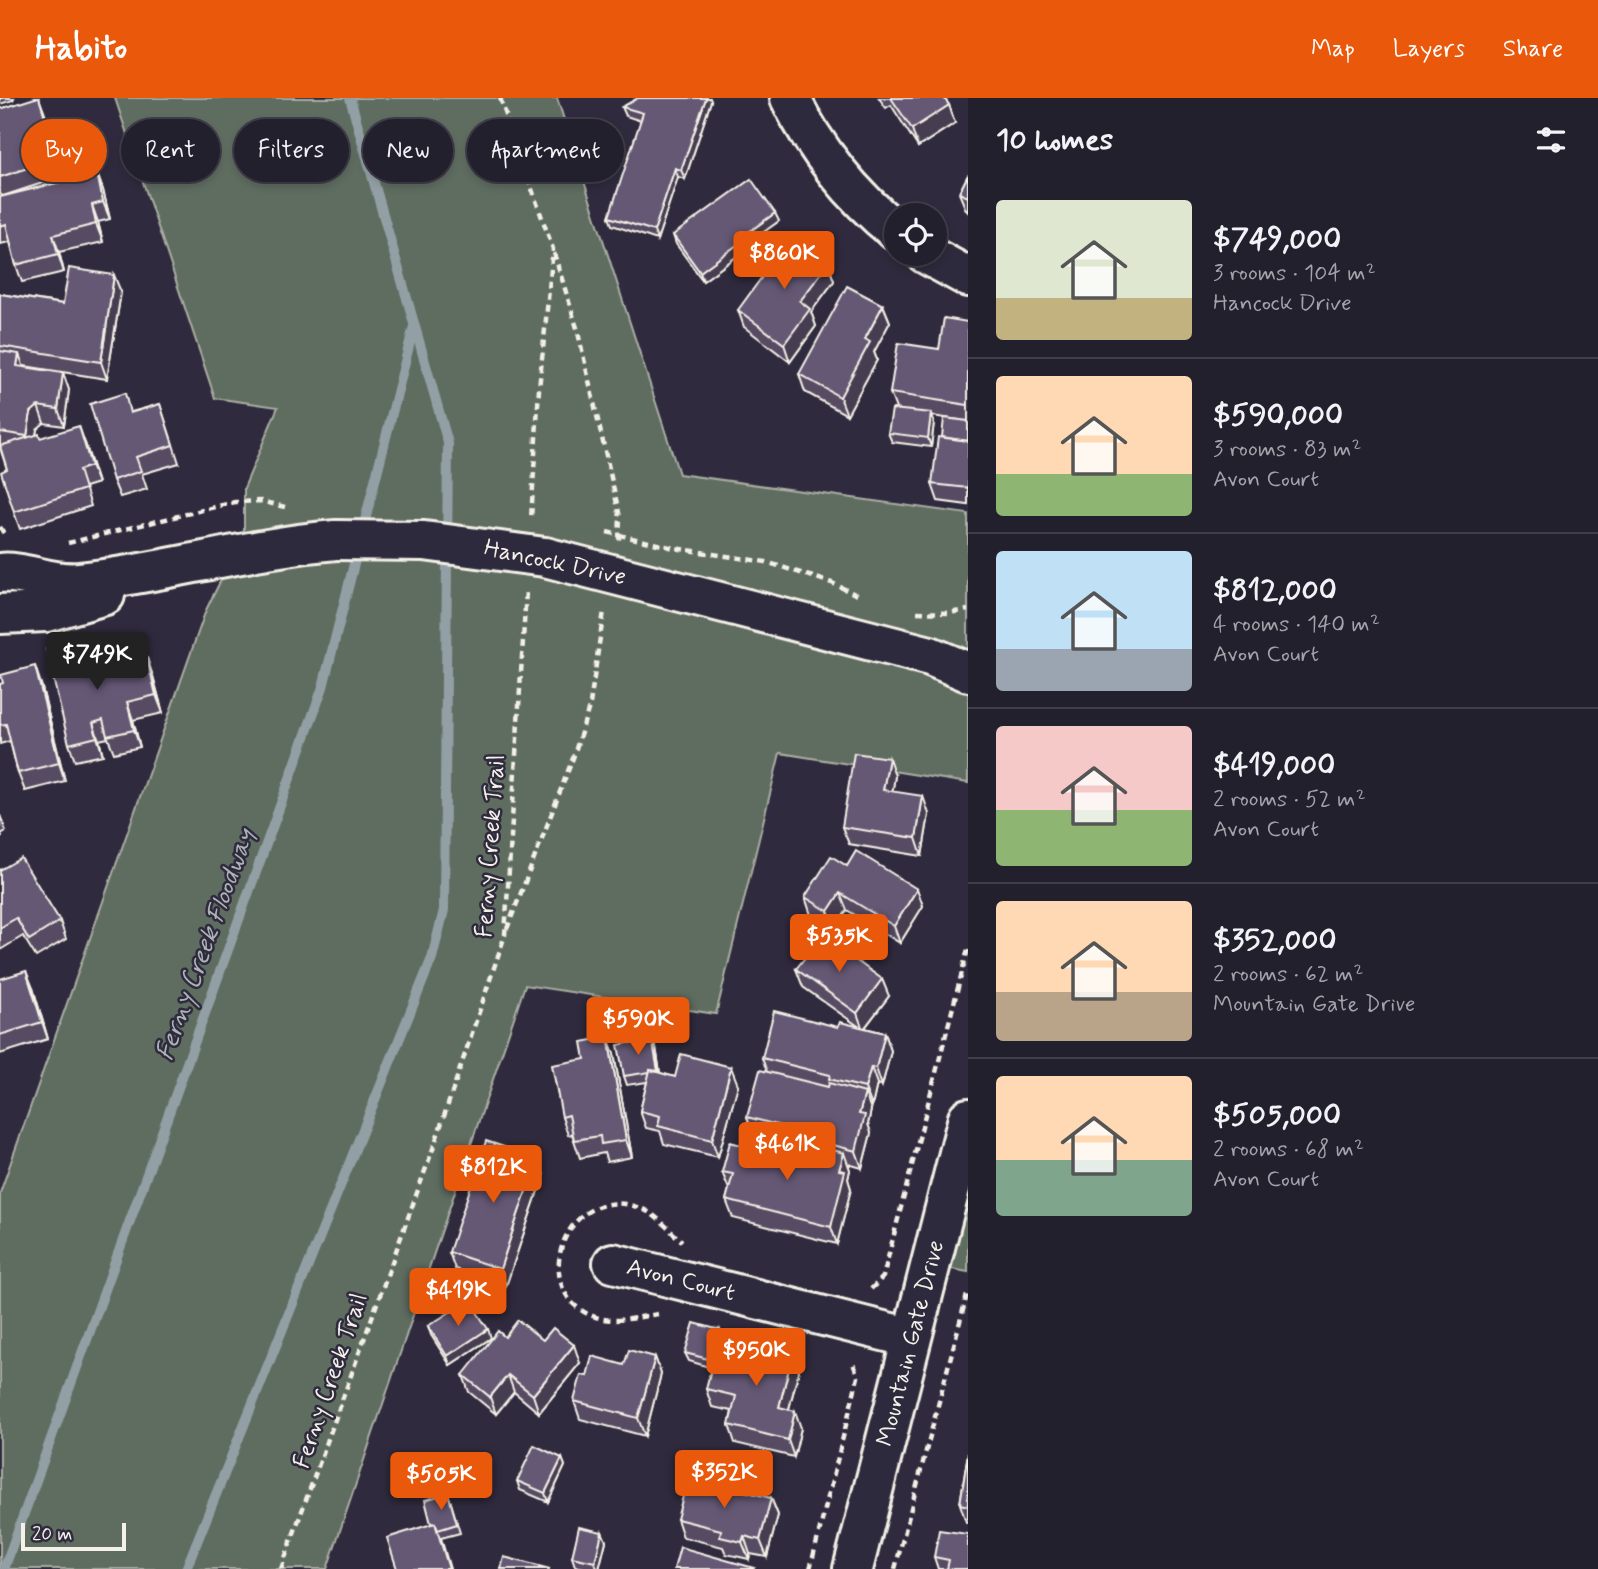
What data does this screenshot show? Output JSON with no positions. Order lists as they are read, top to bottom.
{
  "streets": {
    "street": ["Hancock Drive", "Avon Court", "Mountain Gate Drive"],
    "path": ["Ferny Creek Trail"]
  },
  "crossings": [
    ["Hancock Drive", "Ferny Creek Trail"],
    ["Avon Court", "Mountain Gate Drive"]
  ],
  "water": ["Ferny Creek Floodway"],
  "scale_bar": "20 m",
  "page": {
    "header": "Habito",
    "nav": ["Map", "Layers", "Share"],
    "heading": "10 homes",
    "chip": [
      "Buy",
      "Rent",
      "Filters",
      "New",
      "Apartment"
    ],
    "list": [
      {
        "name": "$749,000",
        "note": "3 rooms · 104 m² · Hancock Drive"
      },
      {
        "name": "$590,000",
        "note": "3 rooms · 83 m² · Avon Court"
      },
      {
        "name": "$812,000",
        "note": "4 rooms · 140 m² · Avon Court"
      },
      {
        "name": "$419,000",
        "note": "2 rooms · 52 m² · Avon Court"
      },
      {
        "name": "$352,000",
        "note": "2 rooms · 62 m² · Mountain Gate Drive"
      },
      {
        "name": "$505,000",
        "note": "2 rooms · 68 m² · Avon Court"
      }
    ],
    "price": [
      "$860K",
      "$749K",
      "$535K",
      "$590K",
      "$461K",
      "$812K",
      "$419K",
      "$950K",
      "$352K",
      "$505K"
    ],
    "scale": "20 m"
  }
}
